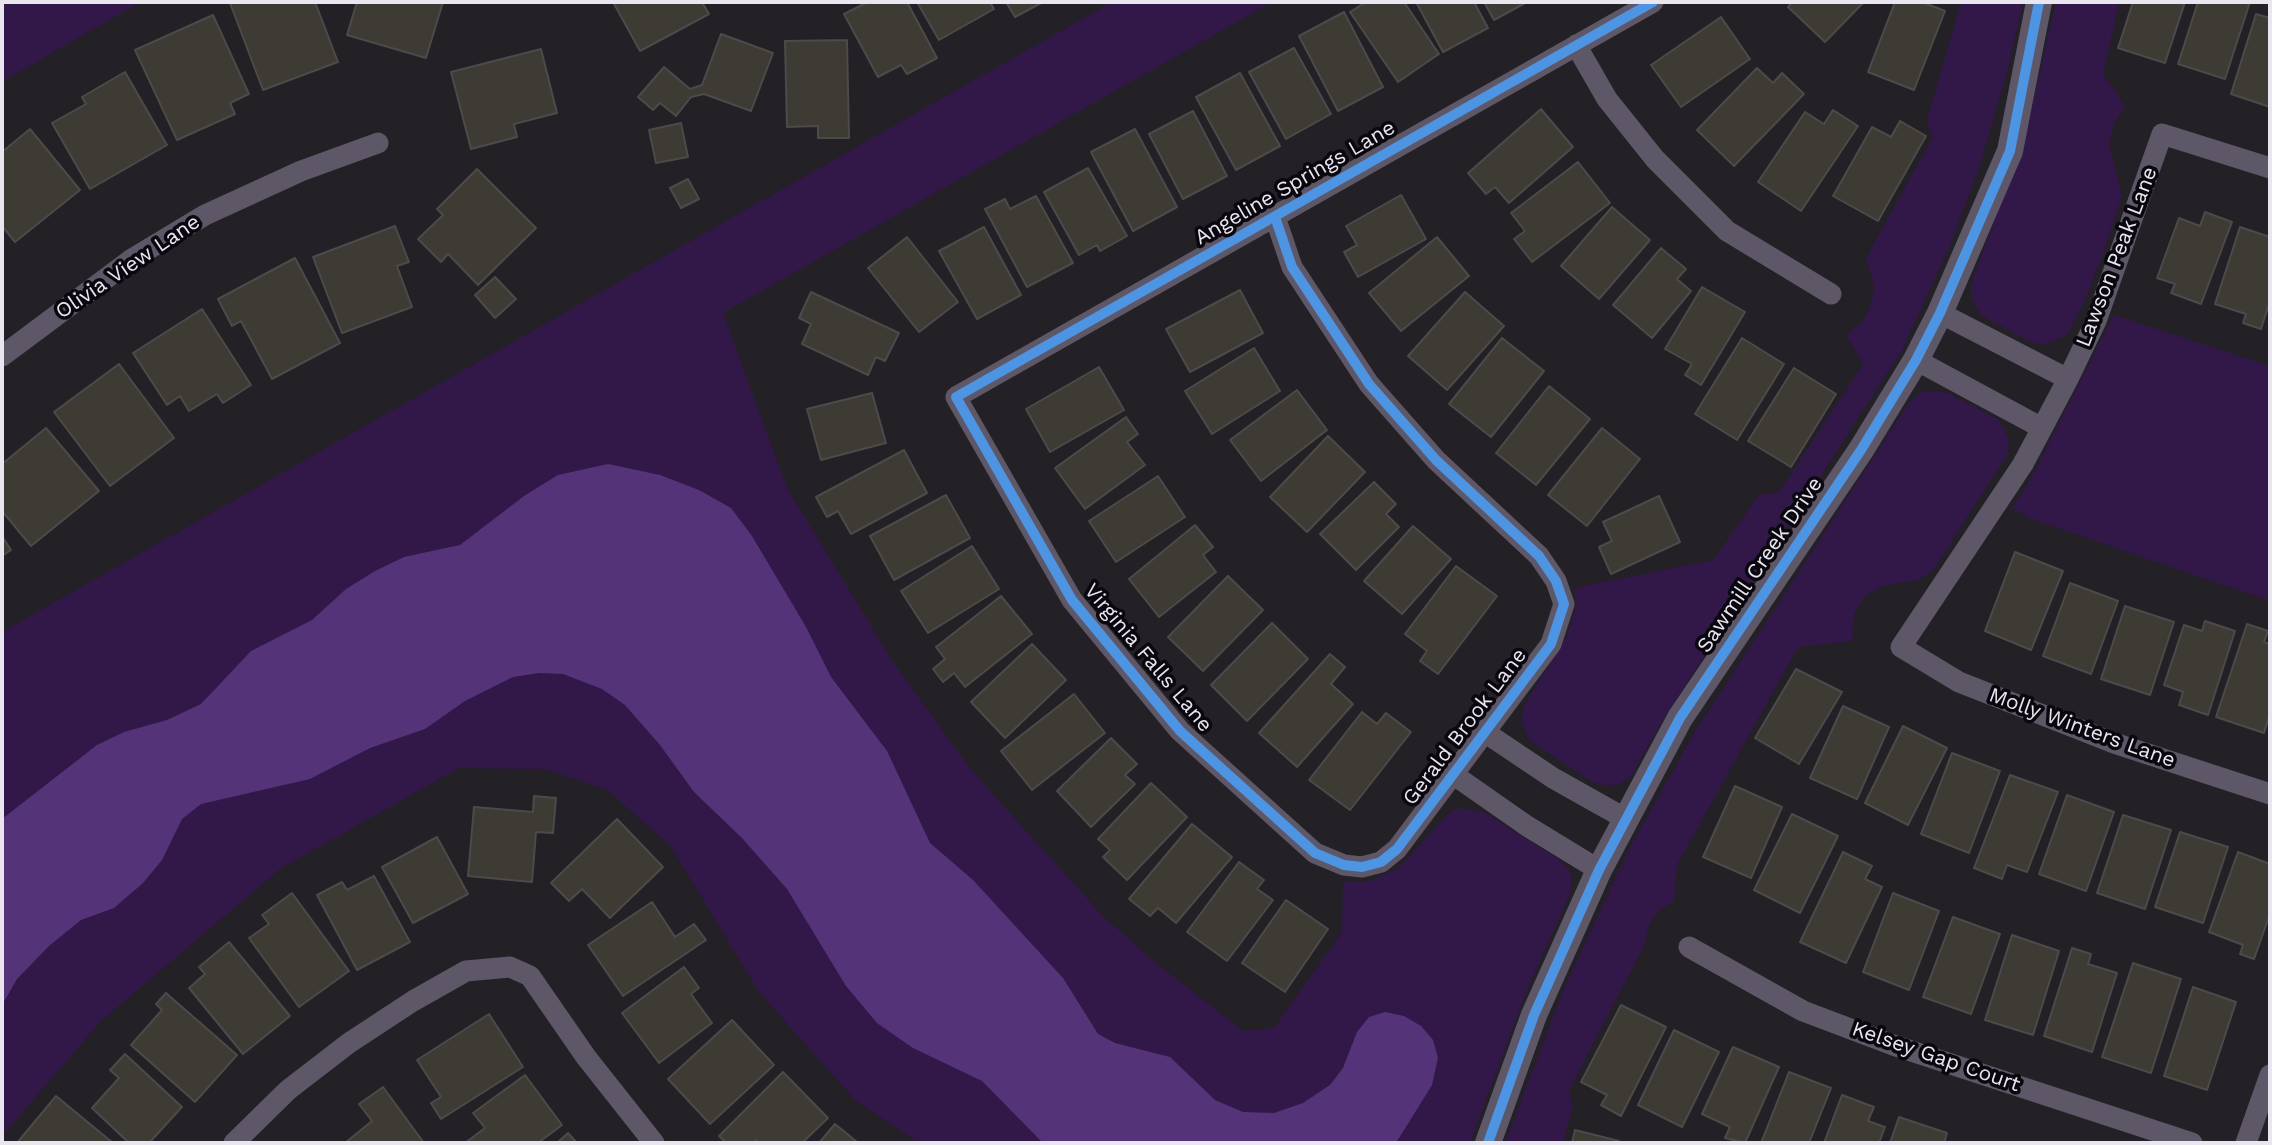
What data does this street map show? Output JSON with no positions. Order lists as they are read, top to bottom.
{
  "streets": {
    "street": [
      "Angeline Springs Lane",
      "Lawson Peak Lane",
      "Olivia View Lane",
      "Sawmill Creek Drive",
      "Virginia Falls Lane",
      "Gerald Brook Lane",
      "Molly Winters Lane",
      "Kelsey Gap Court"
    ]
  },
  "crossings": [
    ["Angeline Springs Lane", "Virginia Falls Lane"],
    ["Angeline Springs Lane", "Gerald Brook Lane"],
    ["Lawson Peak Lane", "Molly Winters Lane"],
    ["Virginia Falls Lane", "Gerald Brook Lane"]
  ]
}
